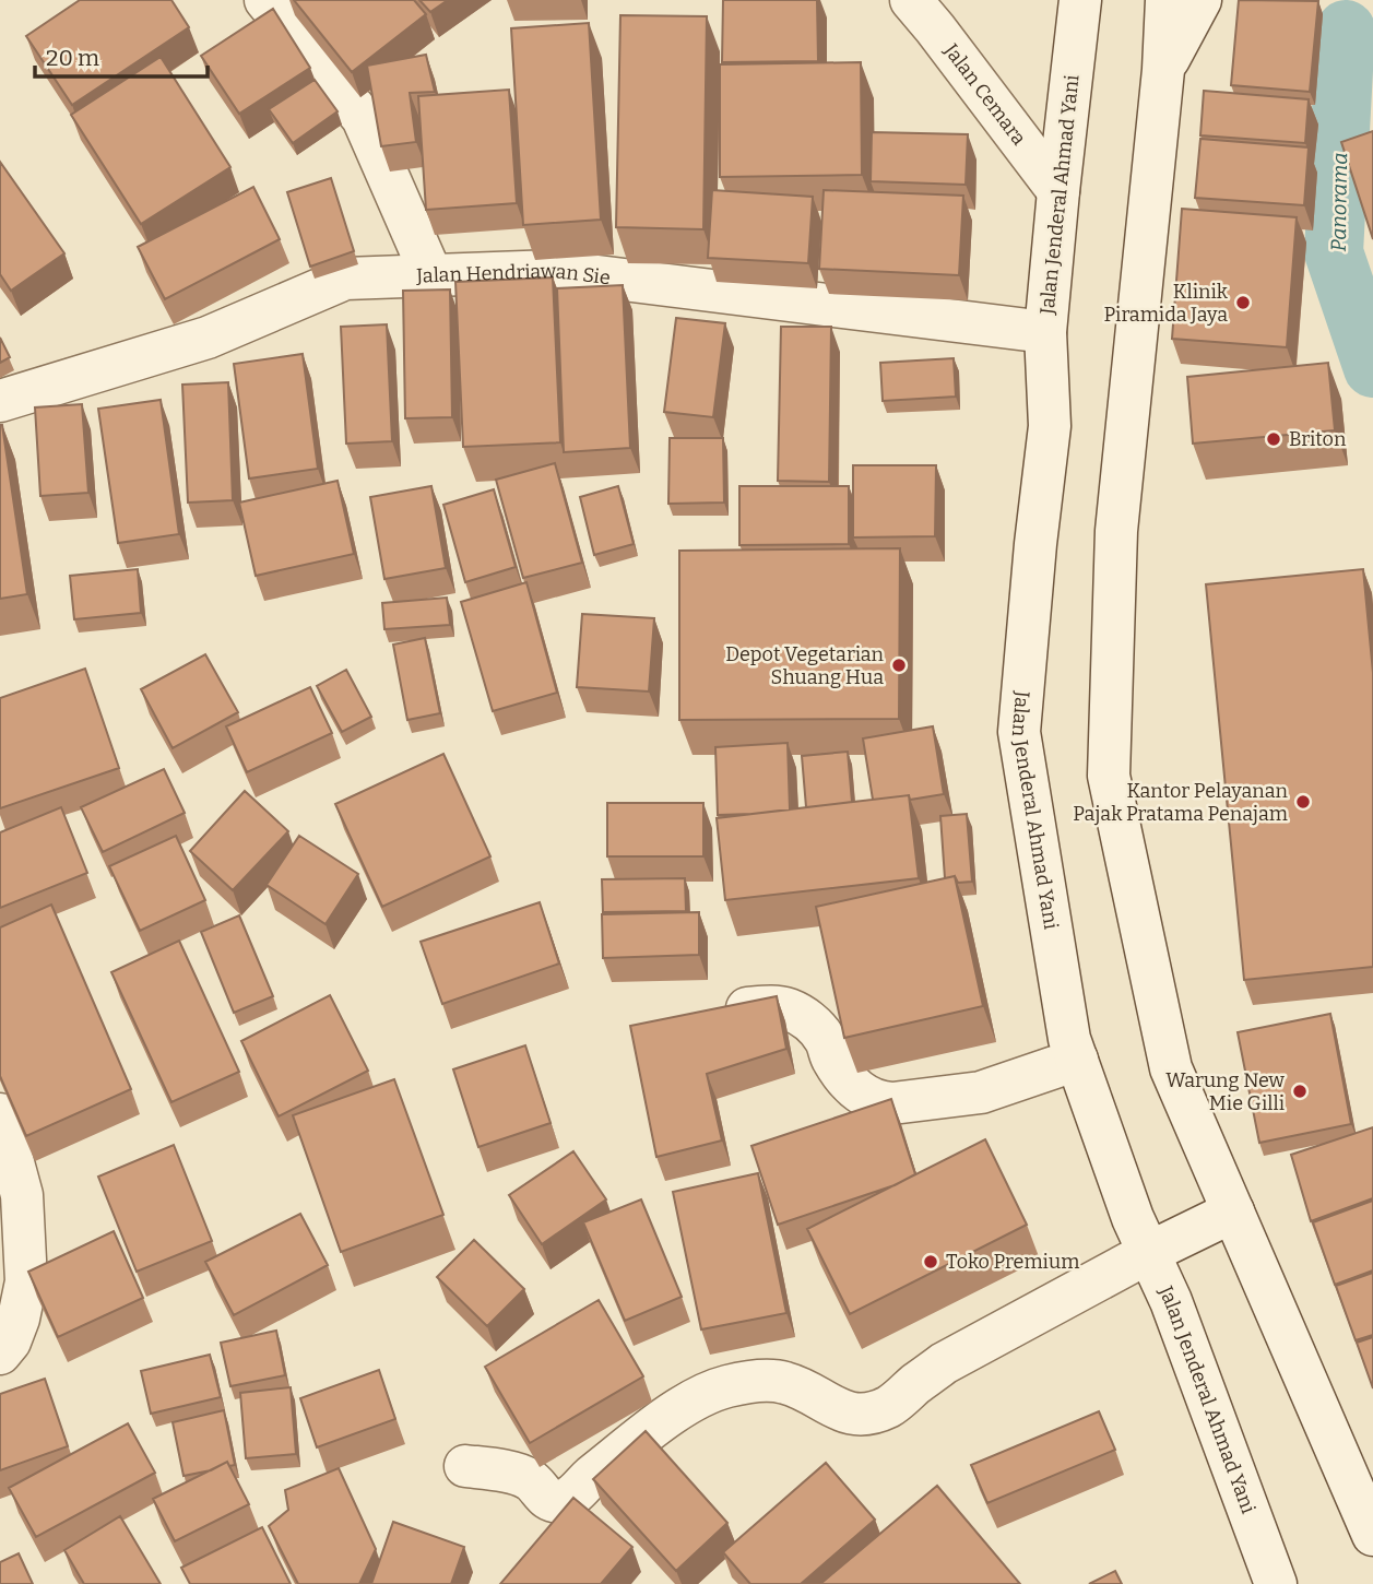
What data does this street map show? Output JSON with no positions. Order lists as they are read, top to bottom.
{
  "streets": {
    "main road": ["Jalan Cemara", "Jalan Jenderal Ahmad Yani", "Jalan Hendriawan Sie"]
  },
  "crossings": [
    ["Jalan Cemara", "Jalan Jenderal Ahmad Yani"],
    ["Jalan Jenderal Ahmad Yani", "Jalan Hendriawan Sie"]
  ],
  "water": ["Panorama"],
  "places": [
    "Klinik Piramida Jaya",
    "Briton",
    "Depot Vegetarian Shuang Hua",
    "Kantor Pelayanan Pajak Pratama Penajam",
    "Warung New Mie Gilli",
    "Toko Premium"
  ],
  "scale_bar": "20 m"
}
